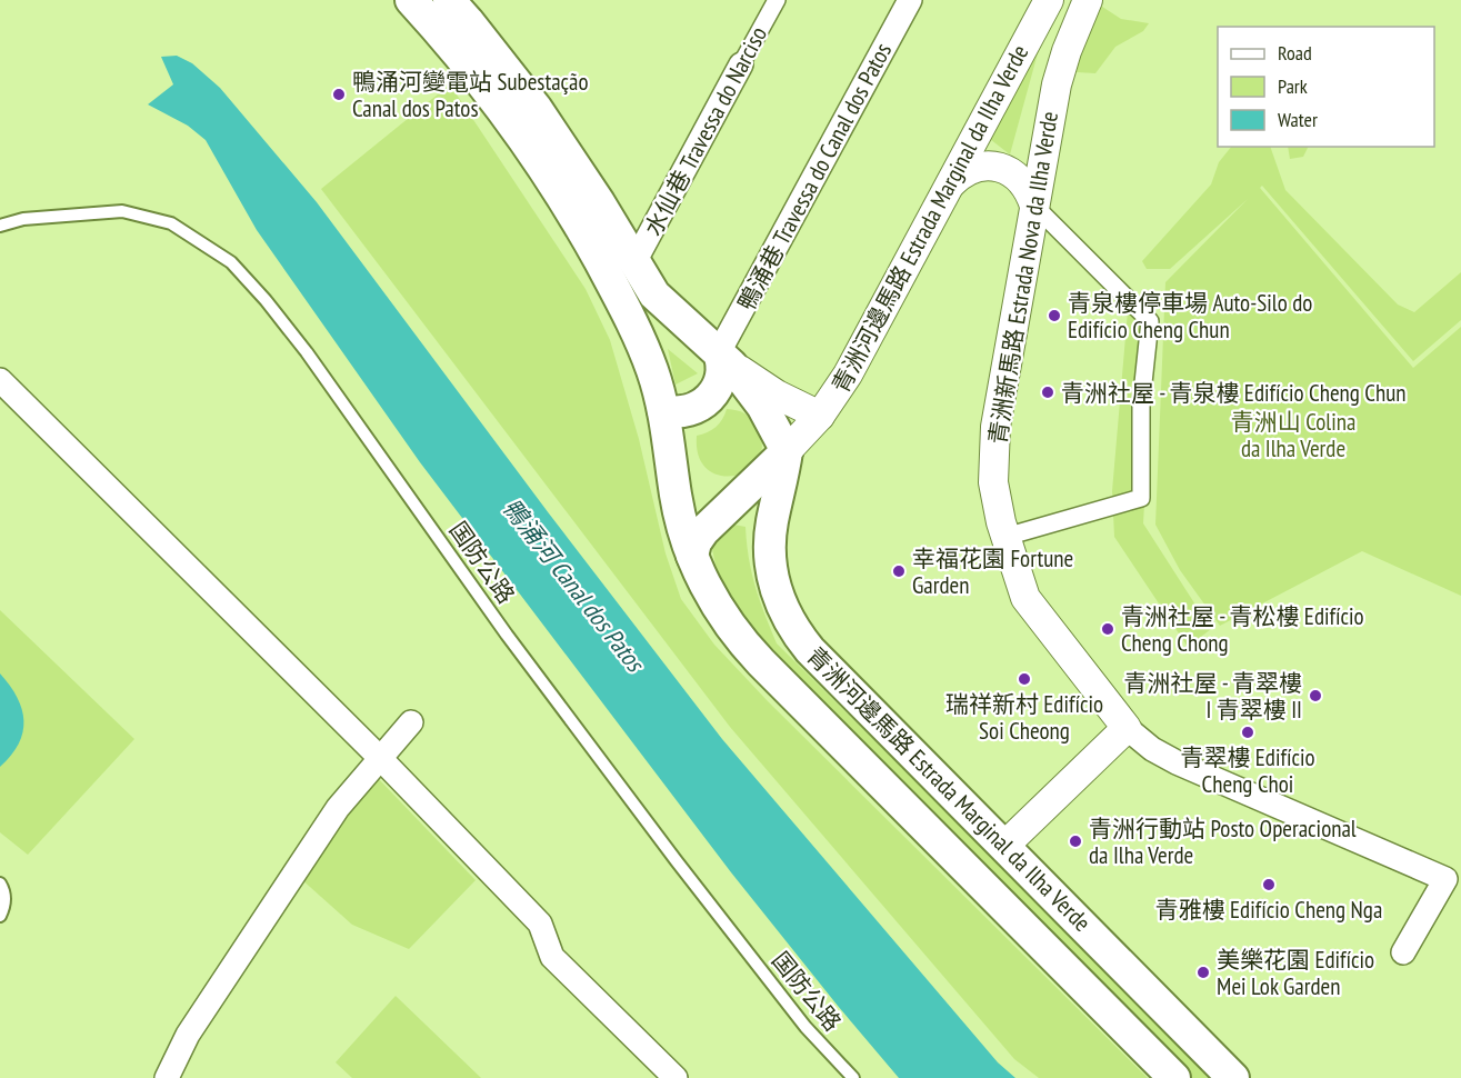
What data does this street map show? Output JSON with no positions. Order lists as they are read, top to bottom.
{
  "streets": {
    "main road": ["青洲河邊馬路 Estrada Marginal da Ilha Verde"],
    "street": ["水仙巷 Travessa do Narciso", "鴨涌巷 Travessa do Canal dos Patos", "青洲新馬路 Estrada Nova da Ilha Verde"],
    "lane": ["国防公路"]
  },
  "crossings": [
    ["鴨涌巷 Travessa do Canal dos Patos", "青洲河邊馬路 Estrada Marginal da Ilha Verde"]
  ],
  "water": ["鴨涌河 Canal dos Patos"],
  "parks": ["青洲山 Colina da Ilha Verde"],
  "places": [
    "鴨涌河變電站 Subestação Canal dos Patos",
    "青泉樓停車場 Auto-Silo do Edifício Cheng Chun",
    "青洲社屋 - 青泉樓 Edifício Cheng Chun",
    "幸福花園 Fortune Garden",
    "青洲社屋 - 青松樓 Edifício Cheng Chong",
    "瑞祥新村 Edifício Soi Cheong",
    "青洲社屋 - 青翠樓 I 青翠樓 II",
    "青翠樓 Edifício Cheng Choi",
    "青洲行動站 Posto Operacional da Ilha Verde",
    "青雅樓 Edifício Cheng Nga",
    "美樂花園 Edifício Mei Lok Garden"
  ],
  "legend": ["Road", "Park", "Water"]
}
